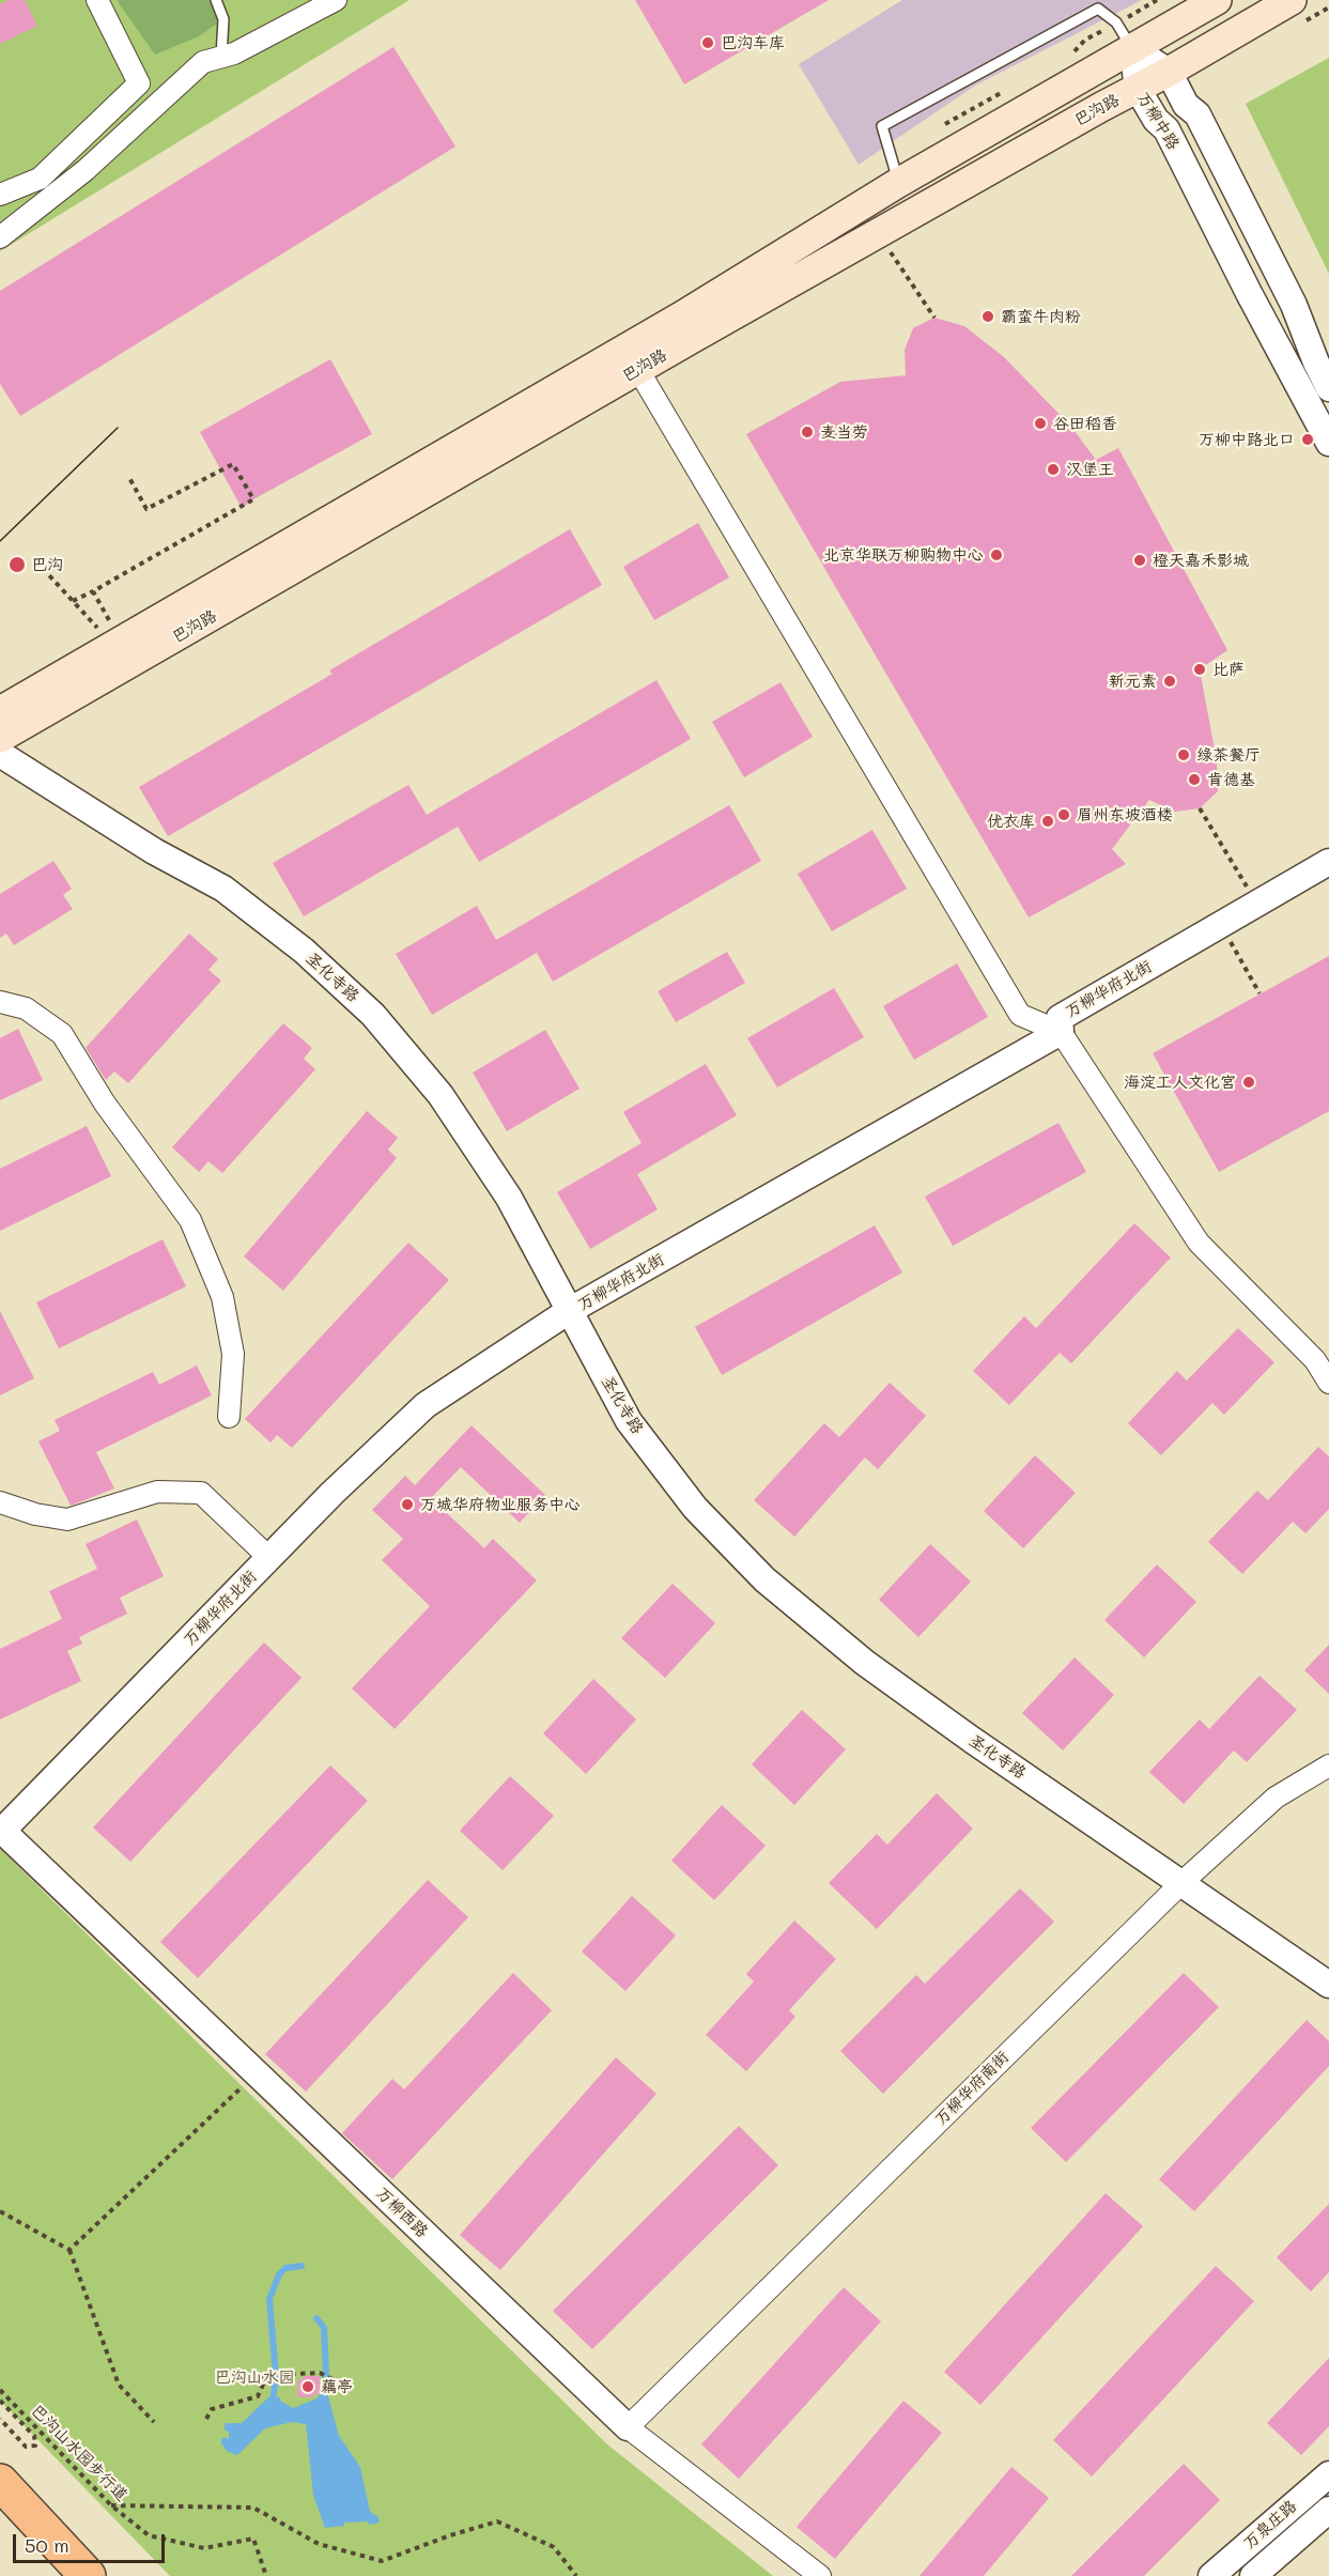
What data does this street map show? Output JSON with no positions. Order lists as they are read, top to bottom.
{
  "streets": {
    "main road": ["巴沟路"],
    "street": [
      "万柳中路",
      "圣化寺路",
      "万柳华府北街",
      "万柳华府南街",
      "万柳西路",
      "万泉庄路"
    ],
    "path": ["巴沟山水园步行道"]
  },
  "crossings": [
    ["巴沟路", "万柳中路"],
    ["圣化寺路", "万柳华府北街"],
    ["圣化寺路", "万柳华府南街"],
    ["万柳华府北街", "万柳西路"],
    ["万柳华府南街", "万柳西路"]
  ],
  "parks": ["巴沟山水园"],
  "places": [
    "巴沟车库",
    "霸蛮牛肉粉",
    "谷田稻香",
    "麦当劳",
    "万柳中路北口",
    "汉堡王",
    "北京华联万柳购物中心",
    "橙天嘉禾影城",
    "巴沟",
    "比萨",
    "新元素",
    "绿茶餐厅",
    "肯德基",
    "眉州东坡酒楼",
    "优衣库",
    "海淀工人文化宫",
    "万城华府物业服务中心",
    "藕亭"
  ],
  "scale_bar": "50 m"
}
